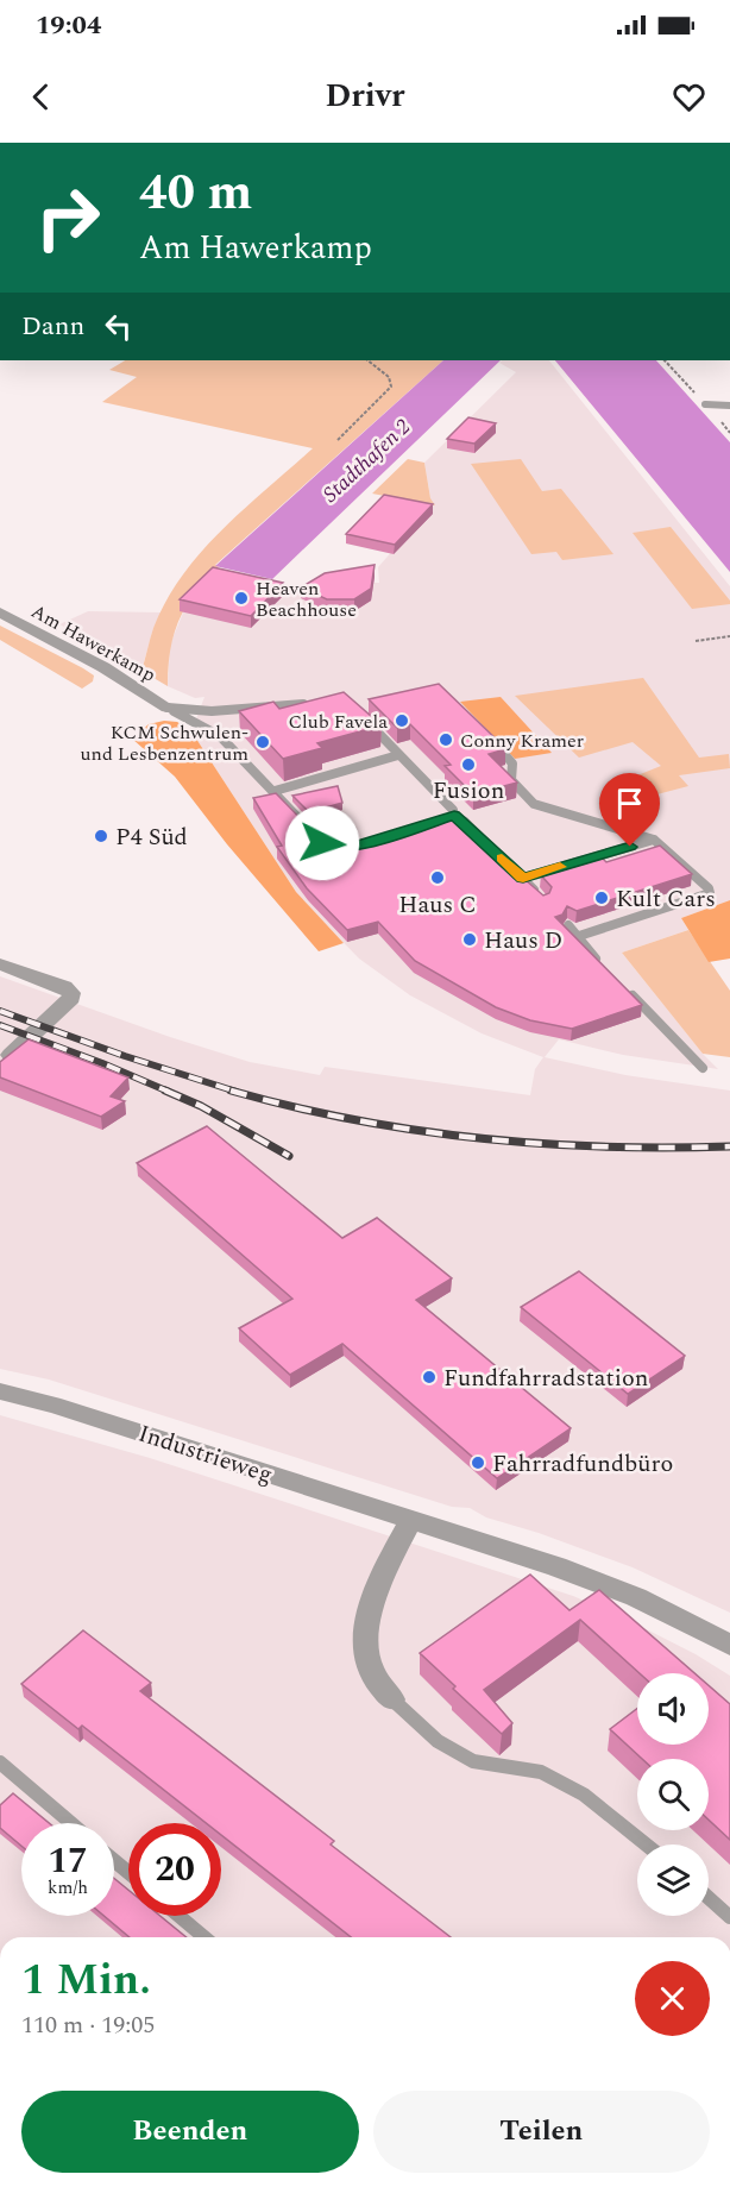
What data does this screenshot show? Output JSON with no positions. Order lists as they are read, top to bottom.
{
  "streets": {
    "street": ["Am Hawerkamp", "Industrieweg"]
  },
  "water": ["Stadthafen 2"],
  "places": [
    "Heaven Beachhouse",
    "Club Favela",
    "Conny Kramer",
    "KCM Schwulen- und Lesbenzentrum",
    "Fusion",
    "P4 Süd",
    "Haus C",
    "Kult Cars",
    "Haus D",
    "Fundfahrradstation",
    "Fahrradfundbüro"
  ],
  "page": {
    "status": "19:04",
    "header": "Drivr",
    "turn": ["40 m", "Am Hawerkamp"],
    "then": "Dann",
    "speed": "17 km/h",
    "limit": "20",
    "heading": ["1 Min.", "110 m · 19:05"],
    "buttons": ["Beenden", "Teilen"]
  }
}
